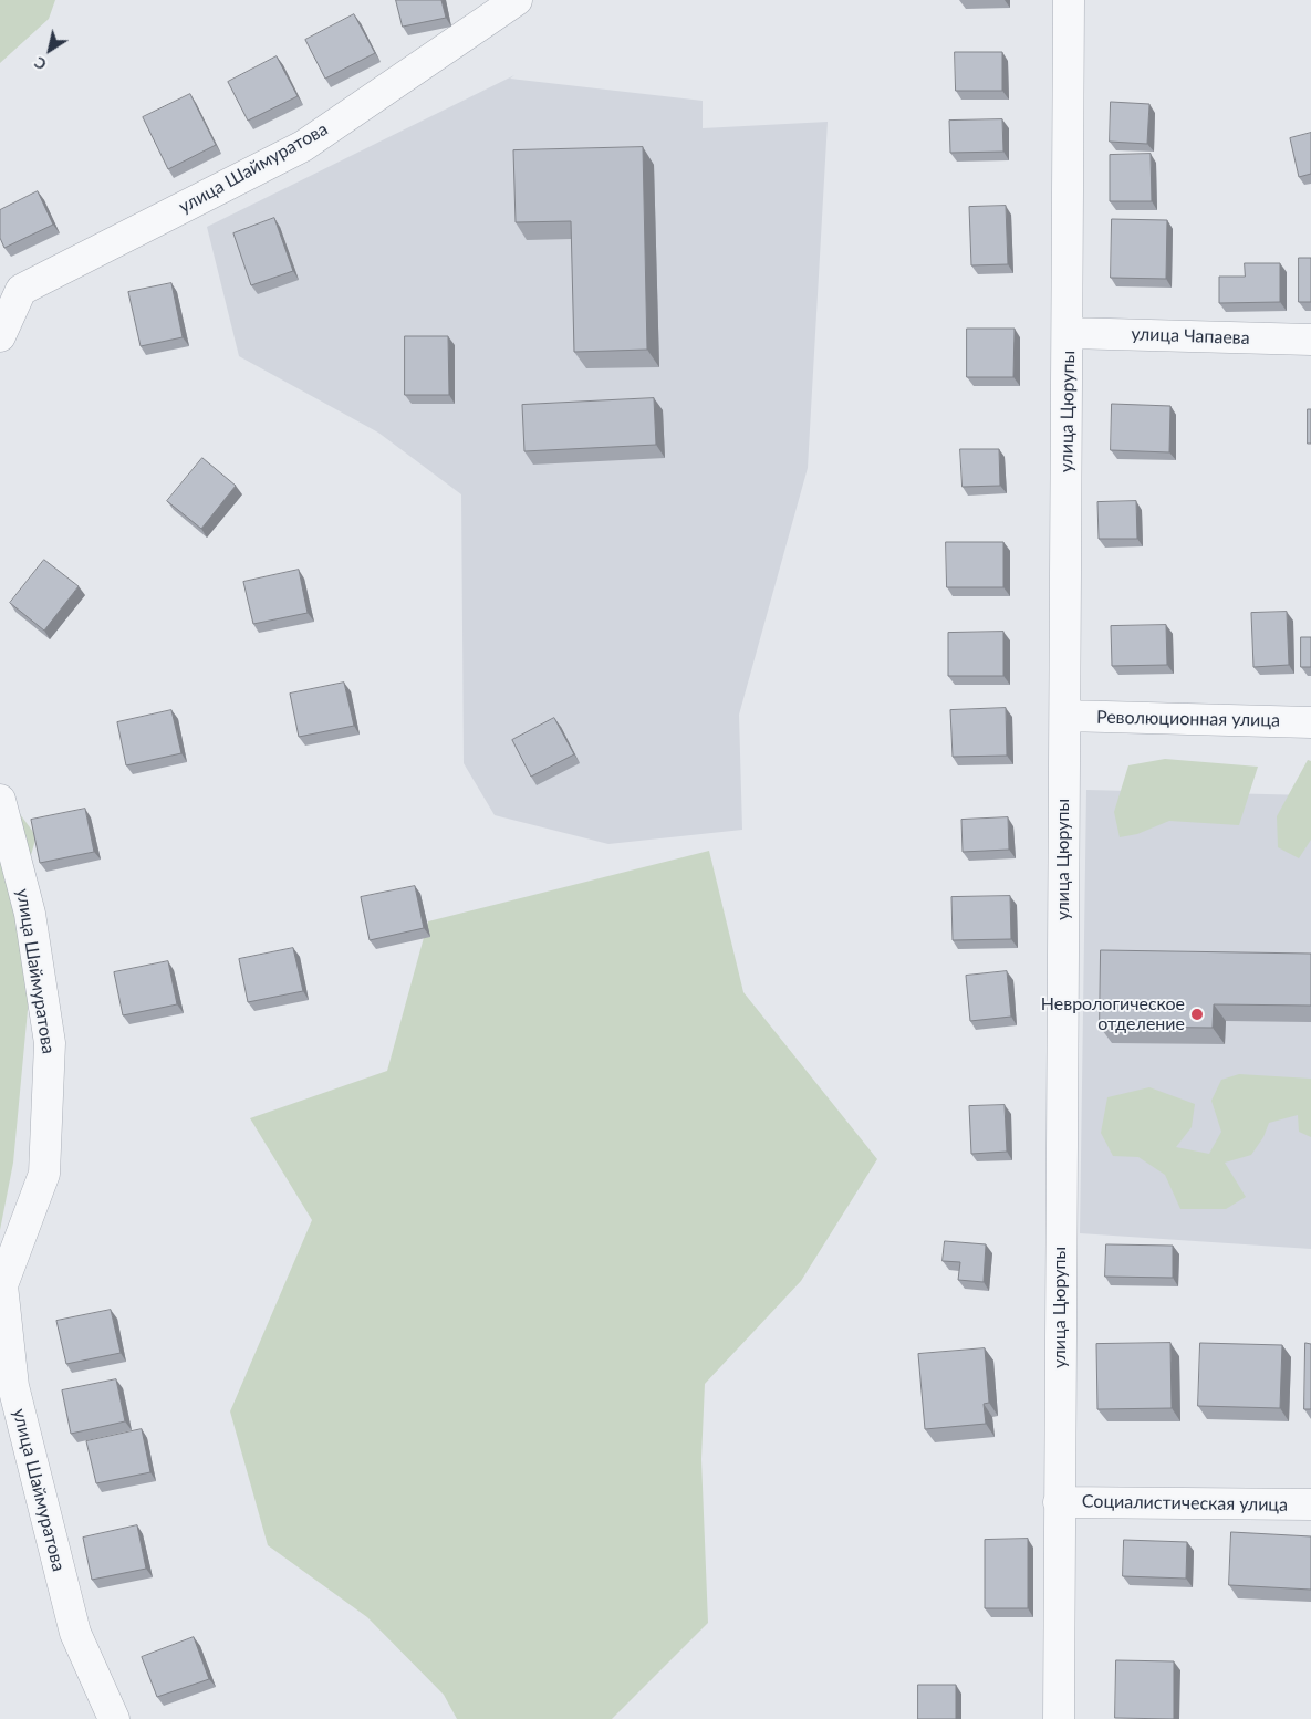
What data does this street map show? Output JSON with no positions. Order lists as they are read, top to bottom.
{
  "streets": {
    "street": [
      "улица Шаймуратова",
      "улица Чапаева",
      "улица Цюрупы",
      "Революционная улица",
      "Социалистическая улица"
    ]
  },
  "crossings": [
    ["улица Чапаева", "улица Цюрупы"],
    ["улица Цюрупы", "Революционная улица"],
    ["улица Цюрупы", "Социалистическая улица"]
  ],
  "places": ["Неврологическое отделение"],
  "north": "bottom left"
}
